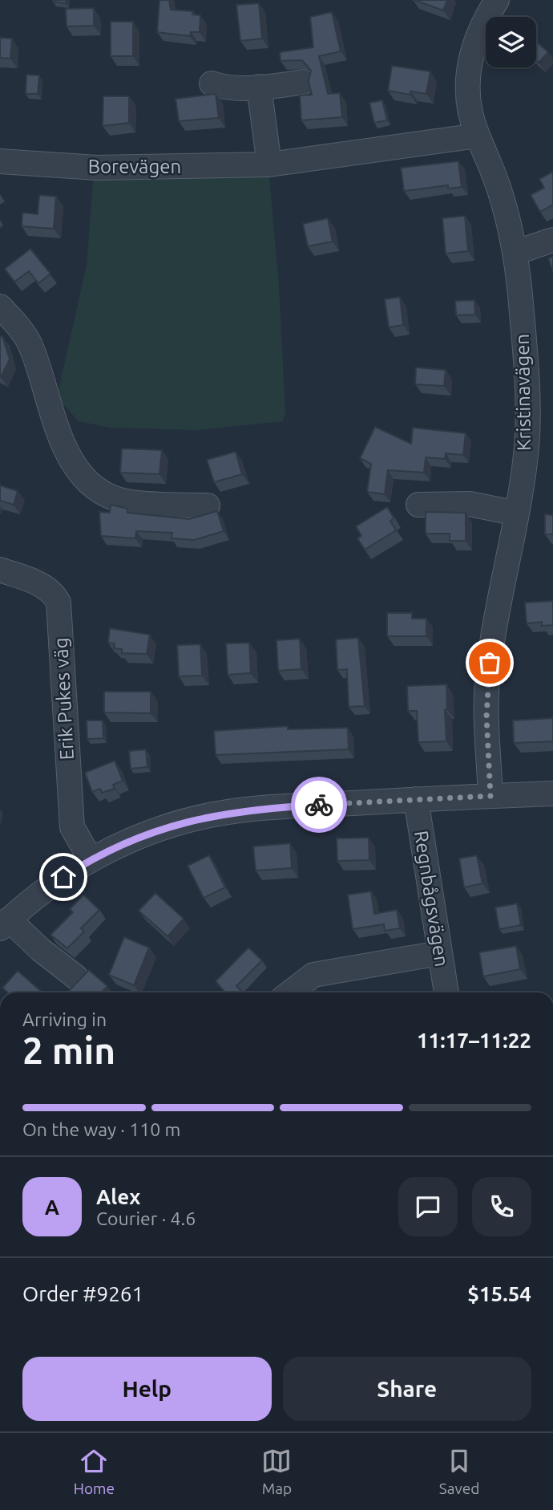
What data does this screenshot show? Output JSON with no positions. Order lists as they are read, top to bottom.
{
  "streets": {
    "street": [
      "Borevägen",
      "Kristinavägen",
      "Erik Pukes väg",
      "Regnbågsvägen"
    ]
  },
  "crossings": [
    ["Borevägen", "Kristinavägen"]
  ],
  "page": {
    "heading": ["2 min", "Arriving in", "11:17–11:22"],
    "panel": [
      "Alex",
      "Courier · 4.6",
      "Order #9261",
      "$15.54"
    ],
    "bar": "On the way · 110 m",
    "round": "A",
    "buttons": ["Help", "Share"],
    "tabs": ["Home", "Map", "Saved"]
  }
}
